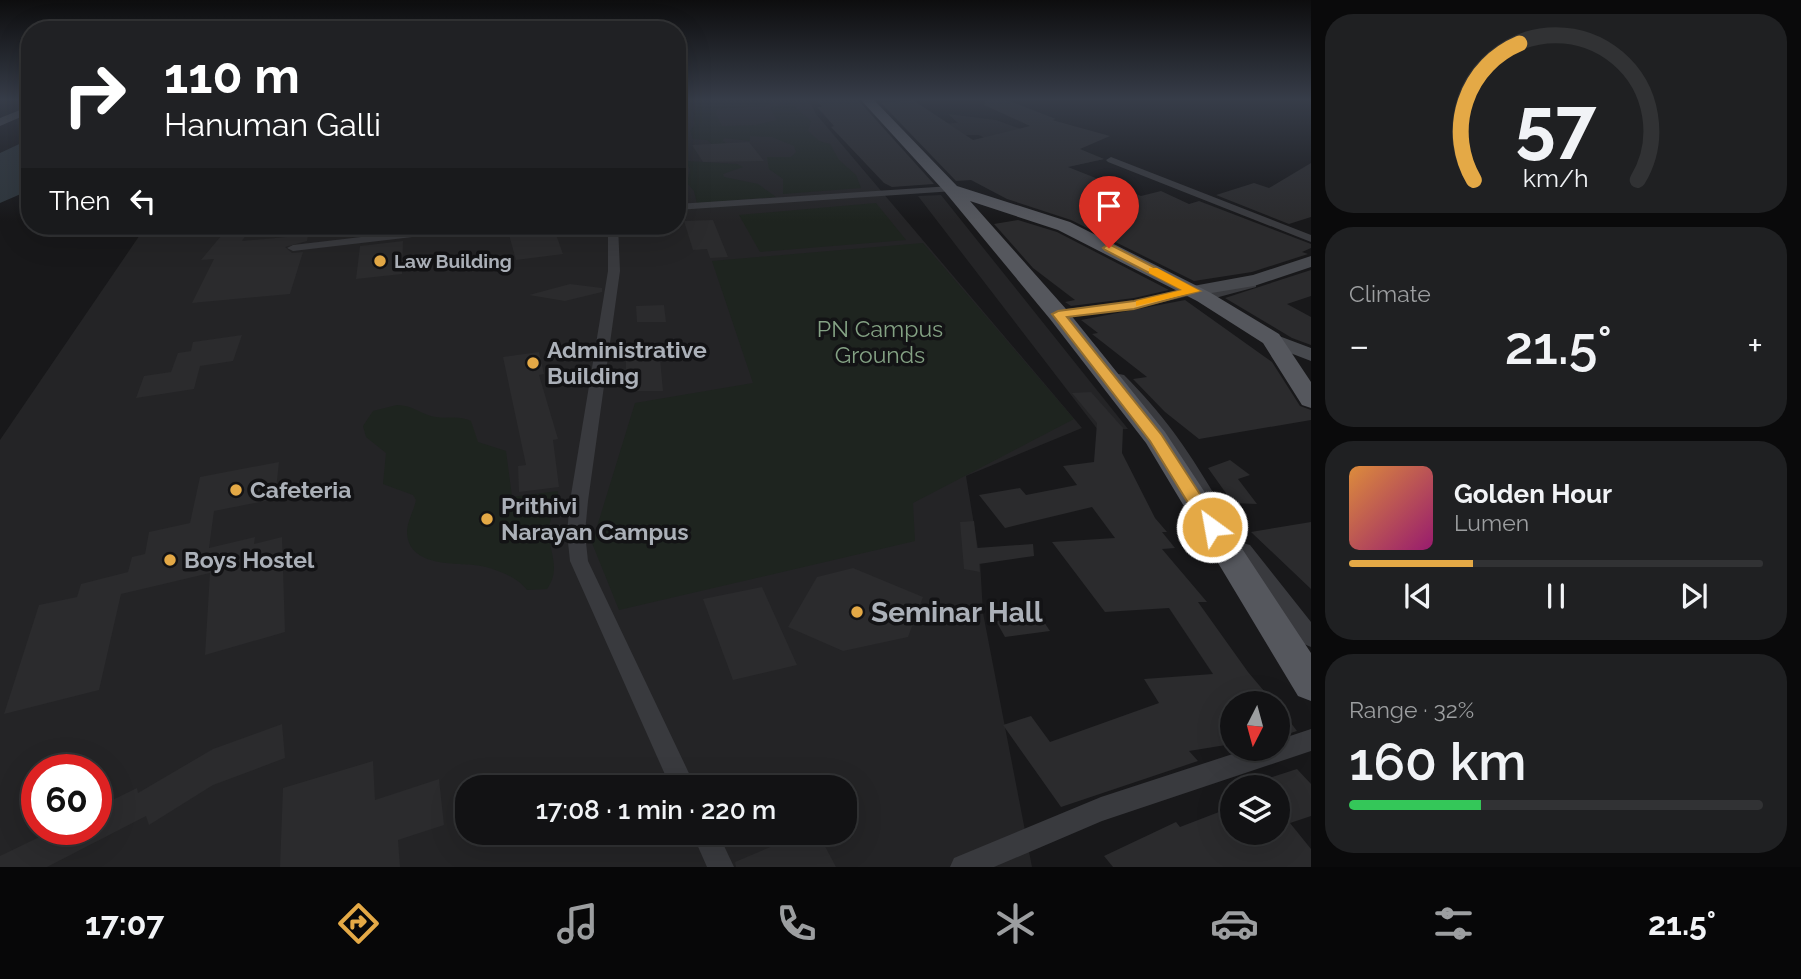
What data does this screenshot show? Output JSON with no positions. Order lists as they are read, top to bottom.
{
  "parks": ["PN Campus Grounds"],
  "places": [
    "Law Building",
    "Administrative Building",
    "Cafeteria",
    "Prithivi Narayan Campus",
    "Boys Hostel",
    "Seminar Hall"
  ],
  "north": "bottom",
  "page": {
    "turn": ["110 m", "Hanuman Galli"],
    "then": "Then",
    "tile": [
      "Climate",
      ["Range · 32%", "160 km"]
    ],
    "heat": ["−", "21.5°", "+"],
    "song": ["Golden Hour", "Lumen"],
    "limit": "60",
    "trip": "17:08 · 1 min · 220 m",
    "tabs": ["17:07", "21.5°"],
    "gauge": ["57", "km/h"]
  }
}
